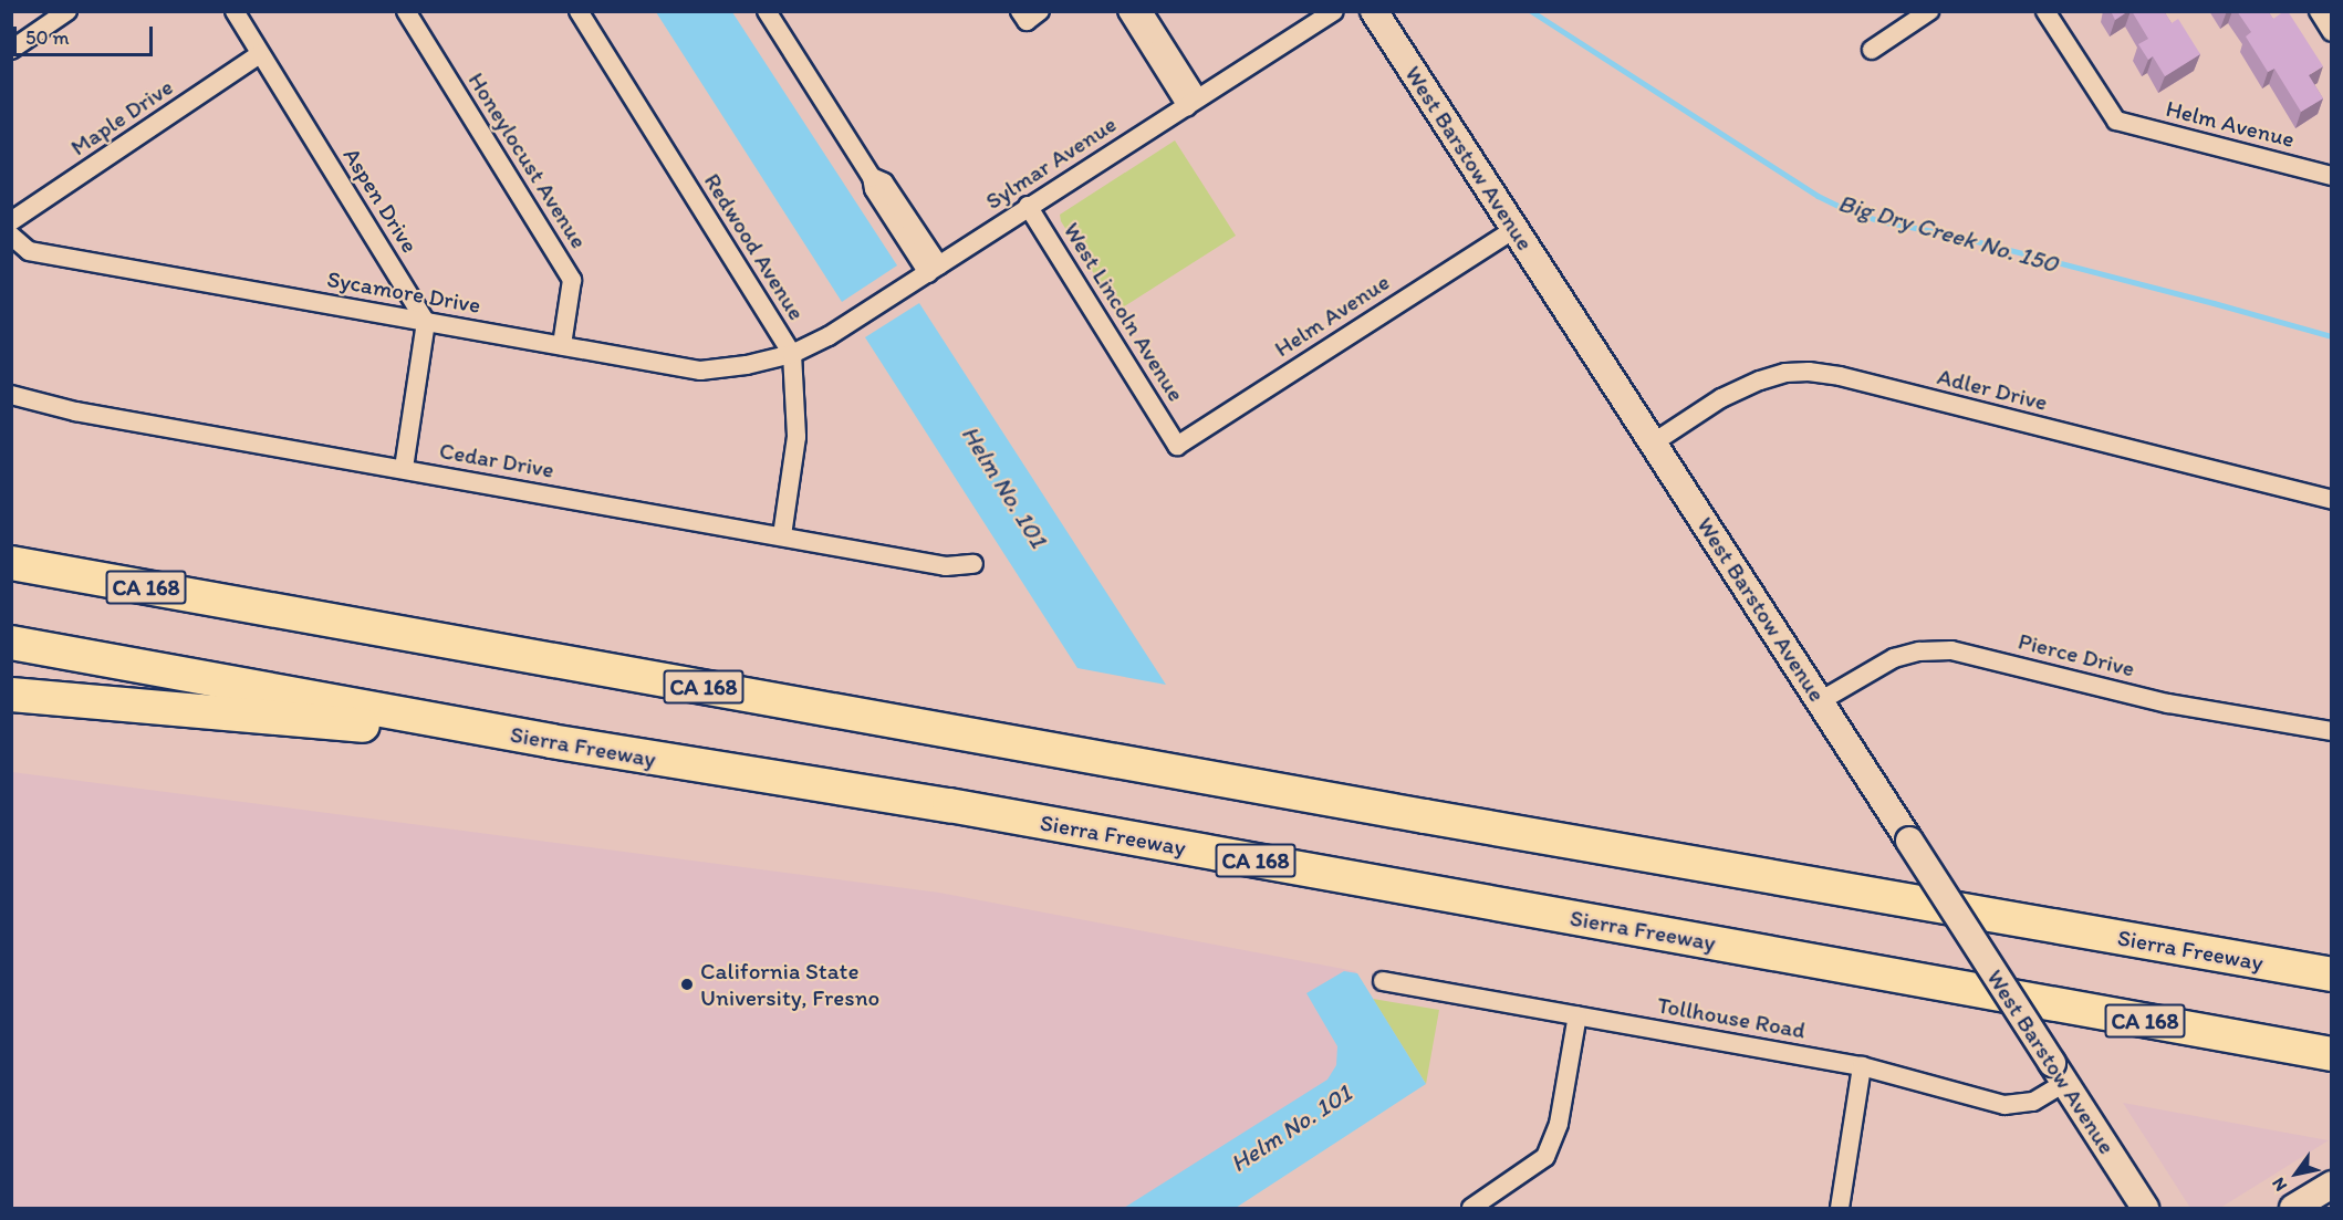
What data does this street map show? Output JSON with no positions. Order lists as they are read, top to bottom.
{
  "streets": {
    "highway": ["CA 168", "Sierra Freeway"],
    "main road": ["West Barstow Avenue"],
    "street": [
      "Maple Drive",
      "Helm Avenue",
      "Honeylocust Avenue",
      "Sylmar Avenue",
      "Aspen Drive",
      "Redwood Avenue",
      "Sycamore Drive",
      "West Lincoln Avenue",
      "Adler Drive",
      "Cedar Drive",
      "Pierce Drive",
      "Tollhouse Road"
    ]
  },
  "crossings": [
    ["Maple Drive", "Aspen Drive"],
    ["Helm Avenue", "West Barstow Avenue"],
    ["Helm Avenue", "West Lincoln Avenue"],
    ["West Barstow Avenue", "Adler Drive"],
    ["West Barstow Avenue", "Pierce Drive"],
    ["West Barstow Avenue", "Tollhouse Road"],
    ["Honeylocust Avenue", "Sycamore Drive"],
    ["Sylmar Avenue", "Redwood Avenue"],
    ["Sylmar Avenue", "Sycamore Drive"],
    ["Sylmar Avenue", "West Lincoln Avenue"],
    ["Aspen Drive", "Sycamore Drive"],
    ["Redwood Avenue", "Sycamore Drive"],
    ["Redwood Avenue", "Cedar Drive"]
  ],
  "water": ["Big Dry Creek No. 150", "Helm No. 101"],
  "places": ["California State University, Fresno"],
  "scale_bar": "50 m",
  "north": "bottom left"
}
